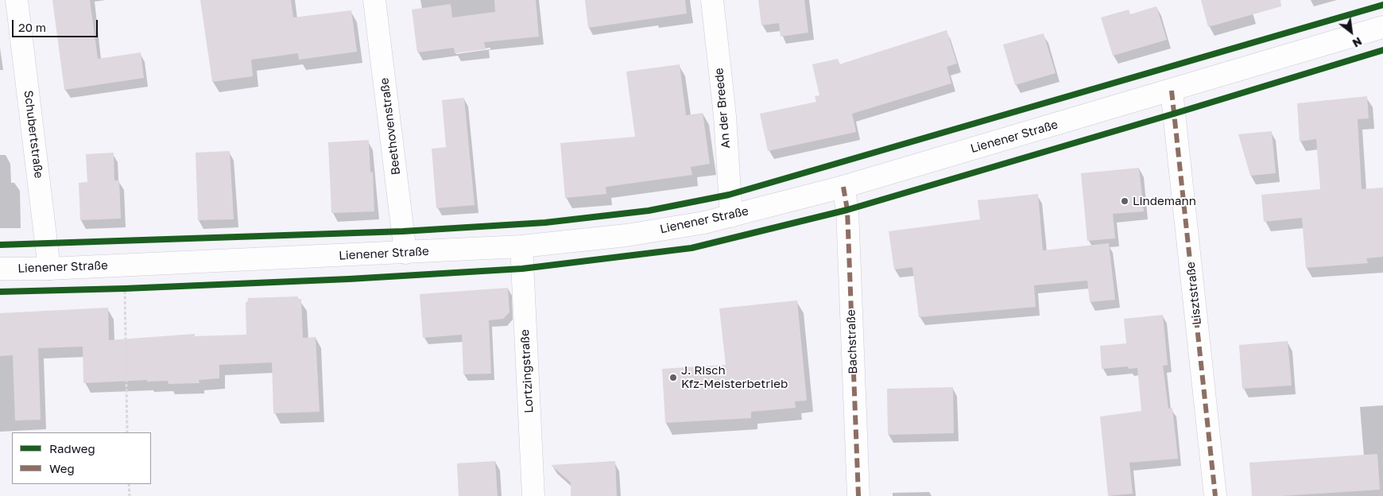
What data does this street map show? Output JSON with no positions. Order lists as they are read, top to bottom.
{
  "streets": {
    "street": [
      "An der Breede",
      "Beethovenstraße",
      "Schubertstraße",
      "Lienener Straße",
      "Lisztstraße",
      "Bachstraße",
      "Lortzingstraße"
    ]
  },
  "crossings": [
    ["An der Breede", "Lienener Straße"],
    ["Beethovenstraße", "Lienener Straße"],
    ["Schubertstraße", "Lienener Straße"],
    ["Lienener Straße", "Lisztstraße"],
    ["Lienener Straße", "Bachstraße"],
    ["Lienener Straße", "Lortzingstraße"]
  ],
  "places": ["Lindemann", "J. Risch Kfz-Meisterbetrieb"],
  "legend": ["Radweg", "Weg"],
  "scale_bar": "20 m",
  "north": "bottom right"
}
